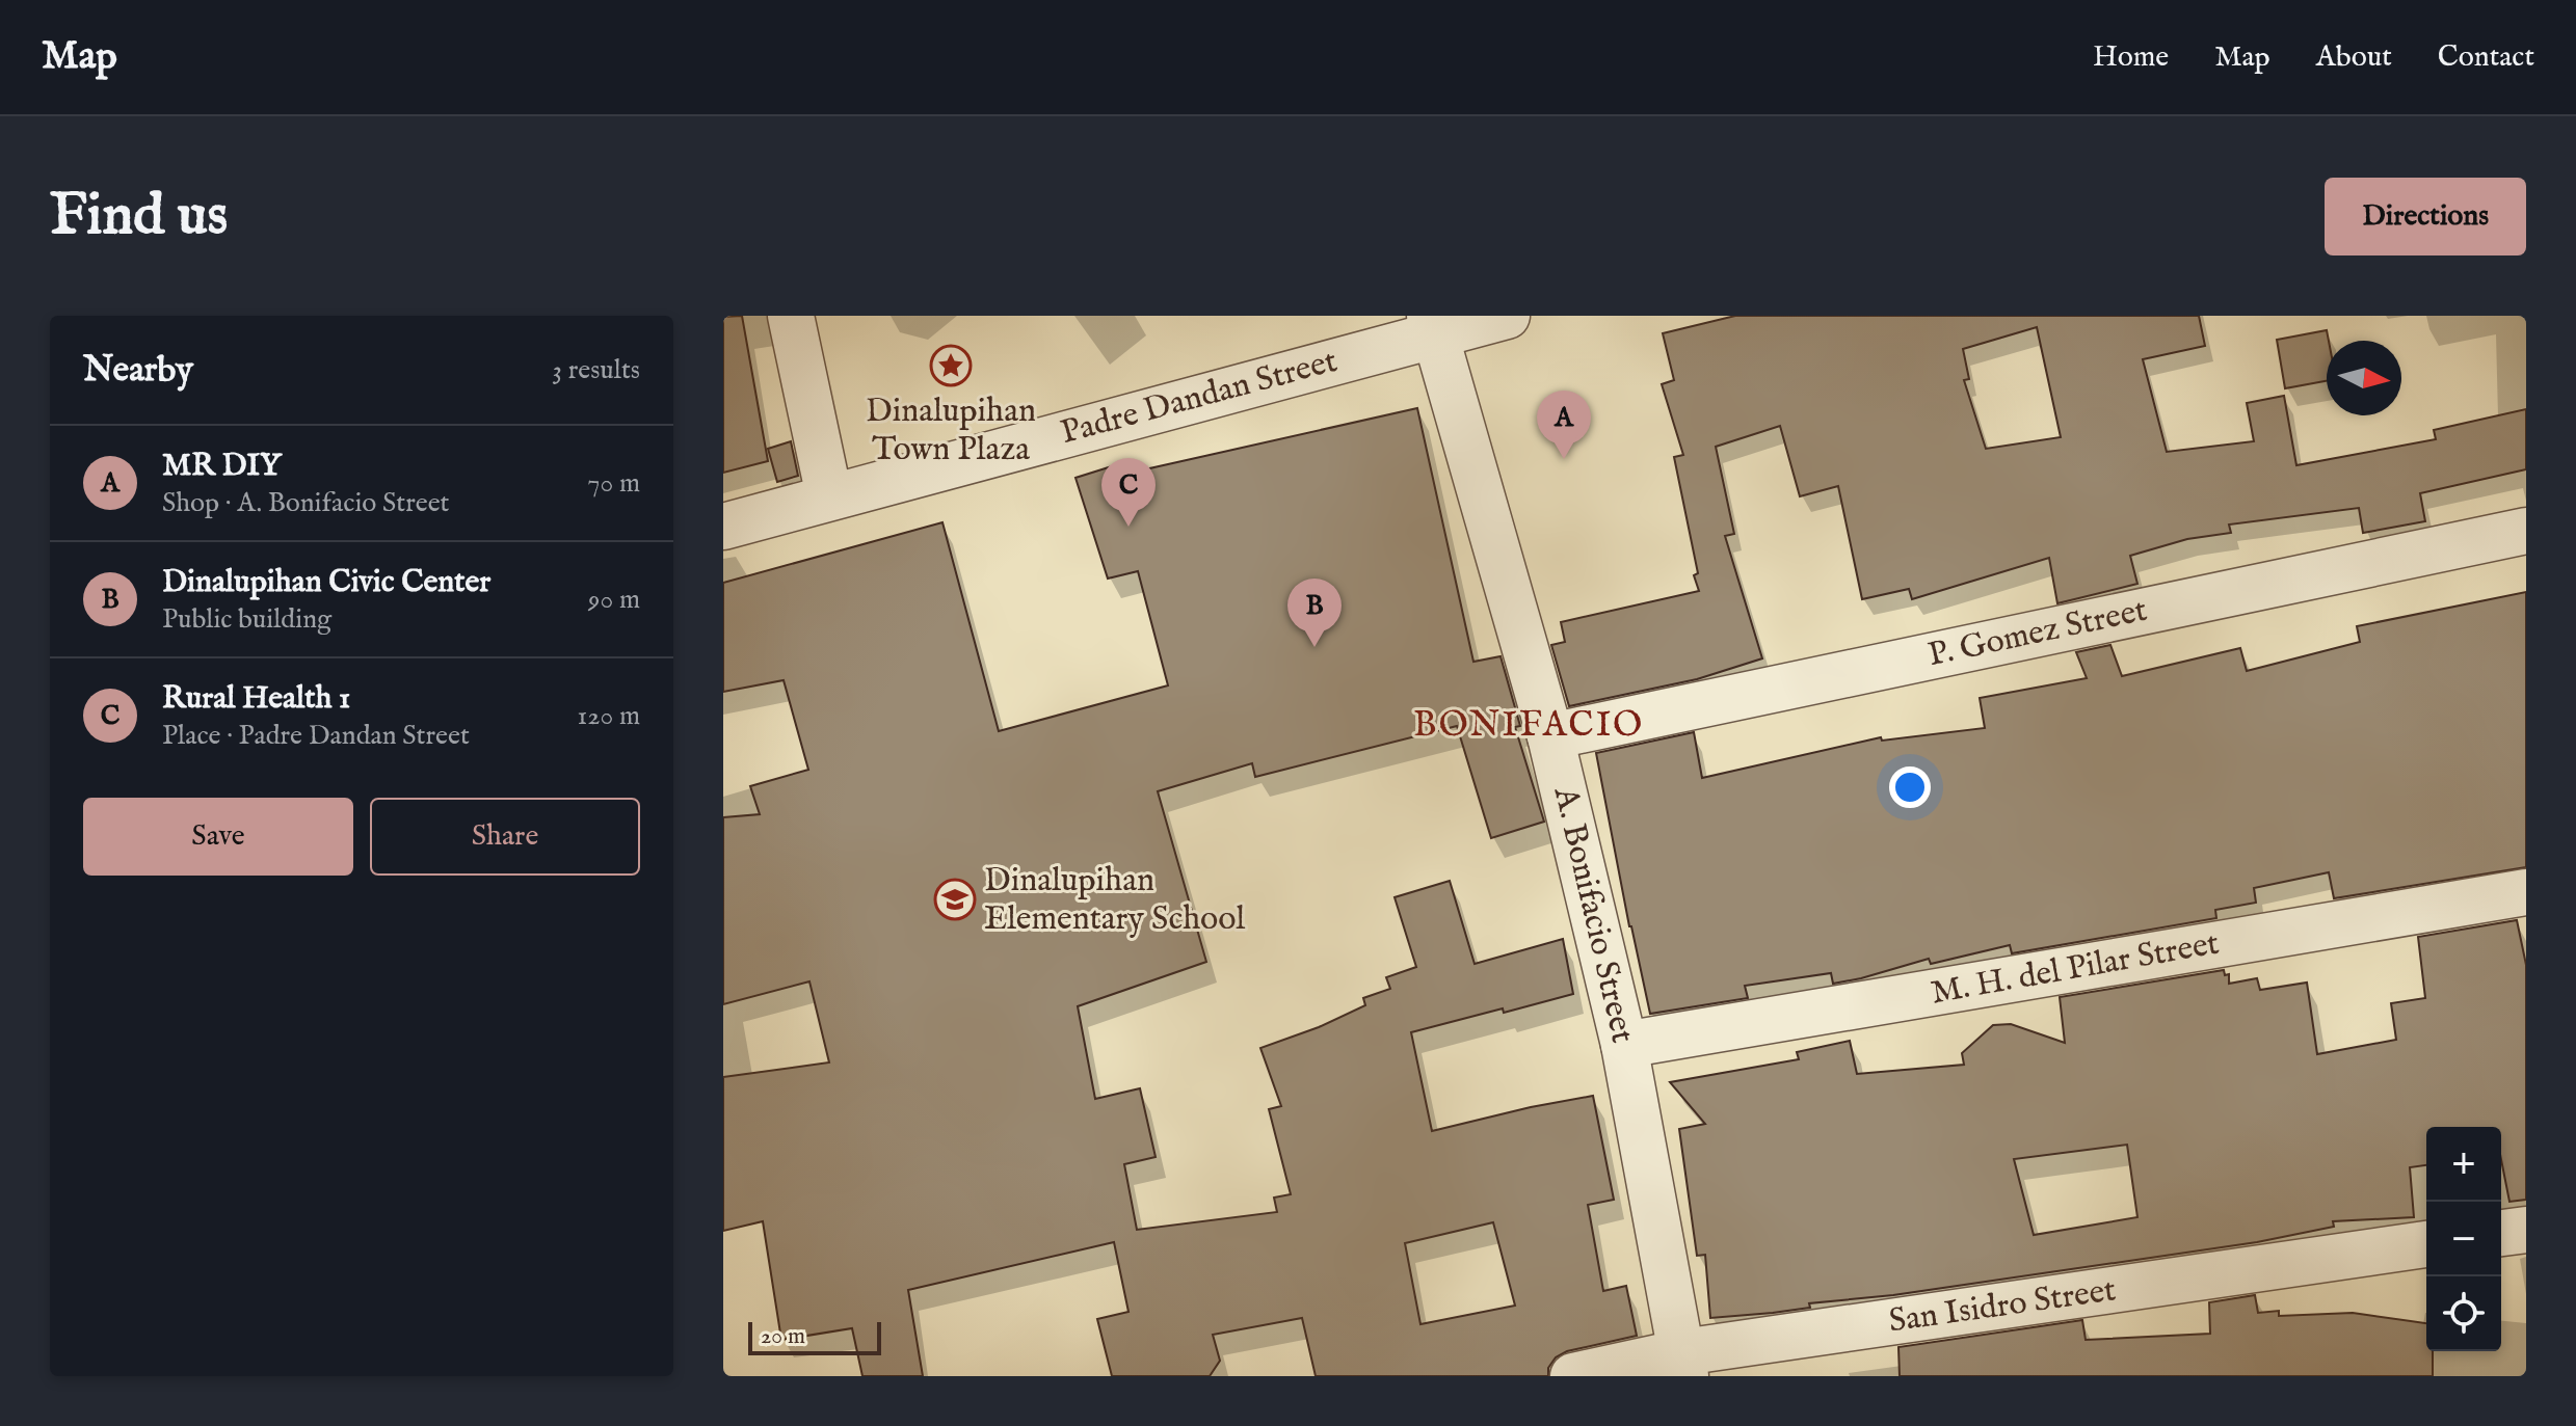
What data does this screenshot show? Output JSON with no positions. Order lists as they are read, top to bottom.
{
  "streets": {
    "street": [
      "Padre Dandan Street",
      "P. Gomez Street",
      "A. Bonifacio Street",
      "M. H. del Pilar Street",
      "San Isidro Street"
    ]
  },
  "crossings": [
    ["Padre Dandan Street", "A. Bonifacio Street"],
    ["P. Gomez Street", "A. Bonifacio Street"],
    ["A. Bonifacio Street", "M. H. del Pilar Street"],
    ["A. Bonifacio Street", "San Isidro Street"]
  ],
  "districts": ["BONIFACIO"],
  "places": {
    "place": ["Dinalupihan Town Plaza"],
    "school or university": ["Dinalupihan Elementary School"]
  },
  "scale_bar": "20 m",
  "north": "right",
  "page": {
    "header": "Map",
    "nav": [
      "Home",
      "Map",
      "About",
      "Contact"
    ],
    "buttons": [
      "Directions",
      ["Save", "Share"]
    ],
    "title": "Find us",
    "heading": ["Nearby", "3 results"],
    "pins": ["A", "C", "B"],
    "list": [
      {
        "mark": "A",
        "name": "MR DIY",
        "note": "Shop · A. Bonifacio Street",
        "value": "70 m"
      },
      {
        "mark": "B",
        "name": "Dinalupihan Civic Center",
        "note": "Public building",
        "value": "90 m"
      },
      {
        "mark": "C",
        "name": "Rural Health 1",
        "note": "Place · Padre Dandan Street",
        "value": "120 m"
      }
    ],
    "map_buttons": ["+", "−"],
    "scale": "20 m"
  }
}
